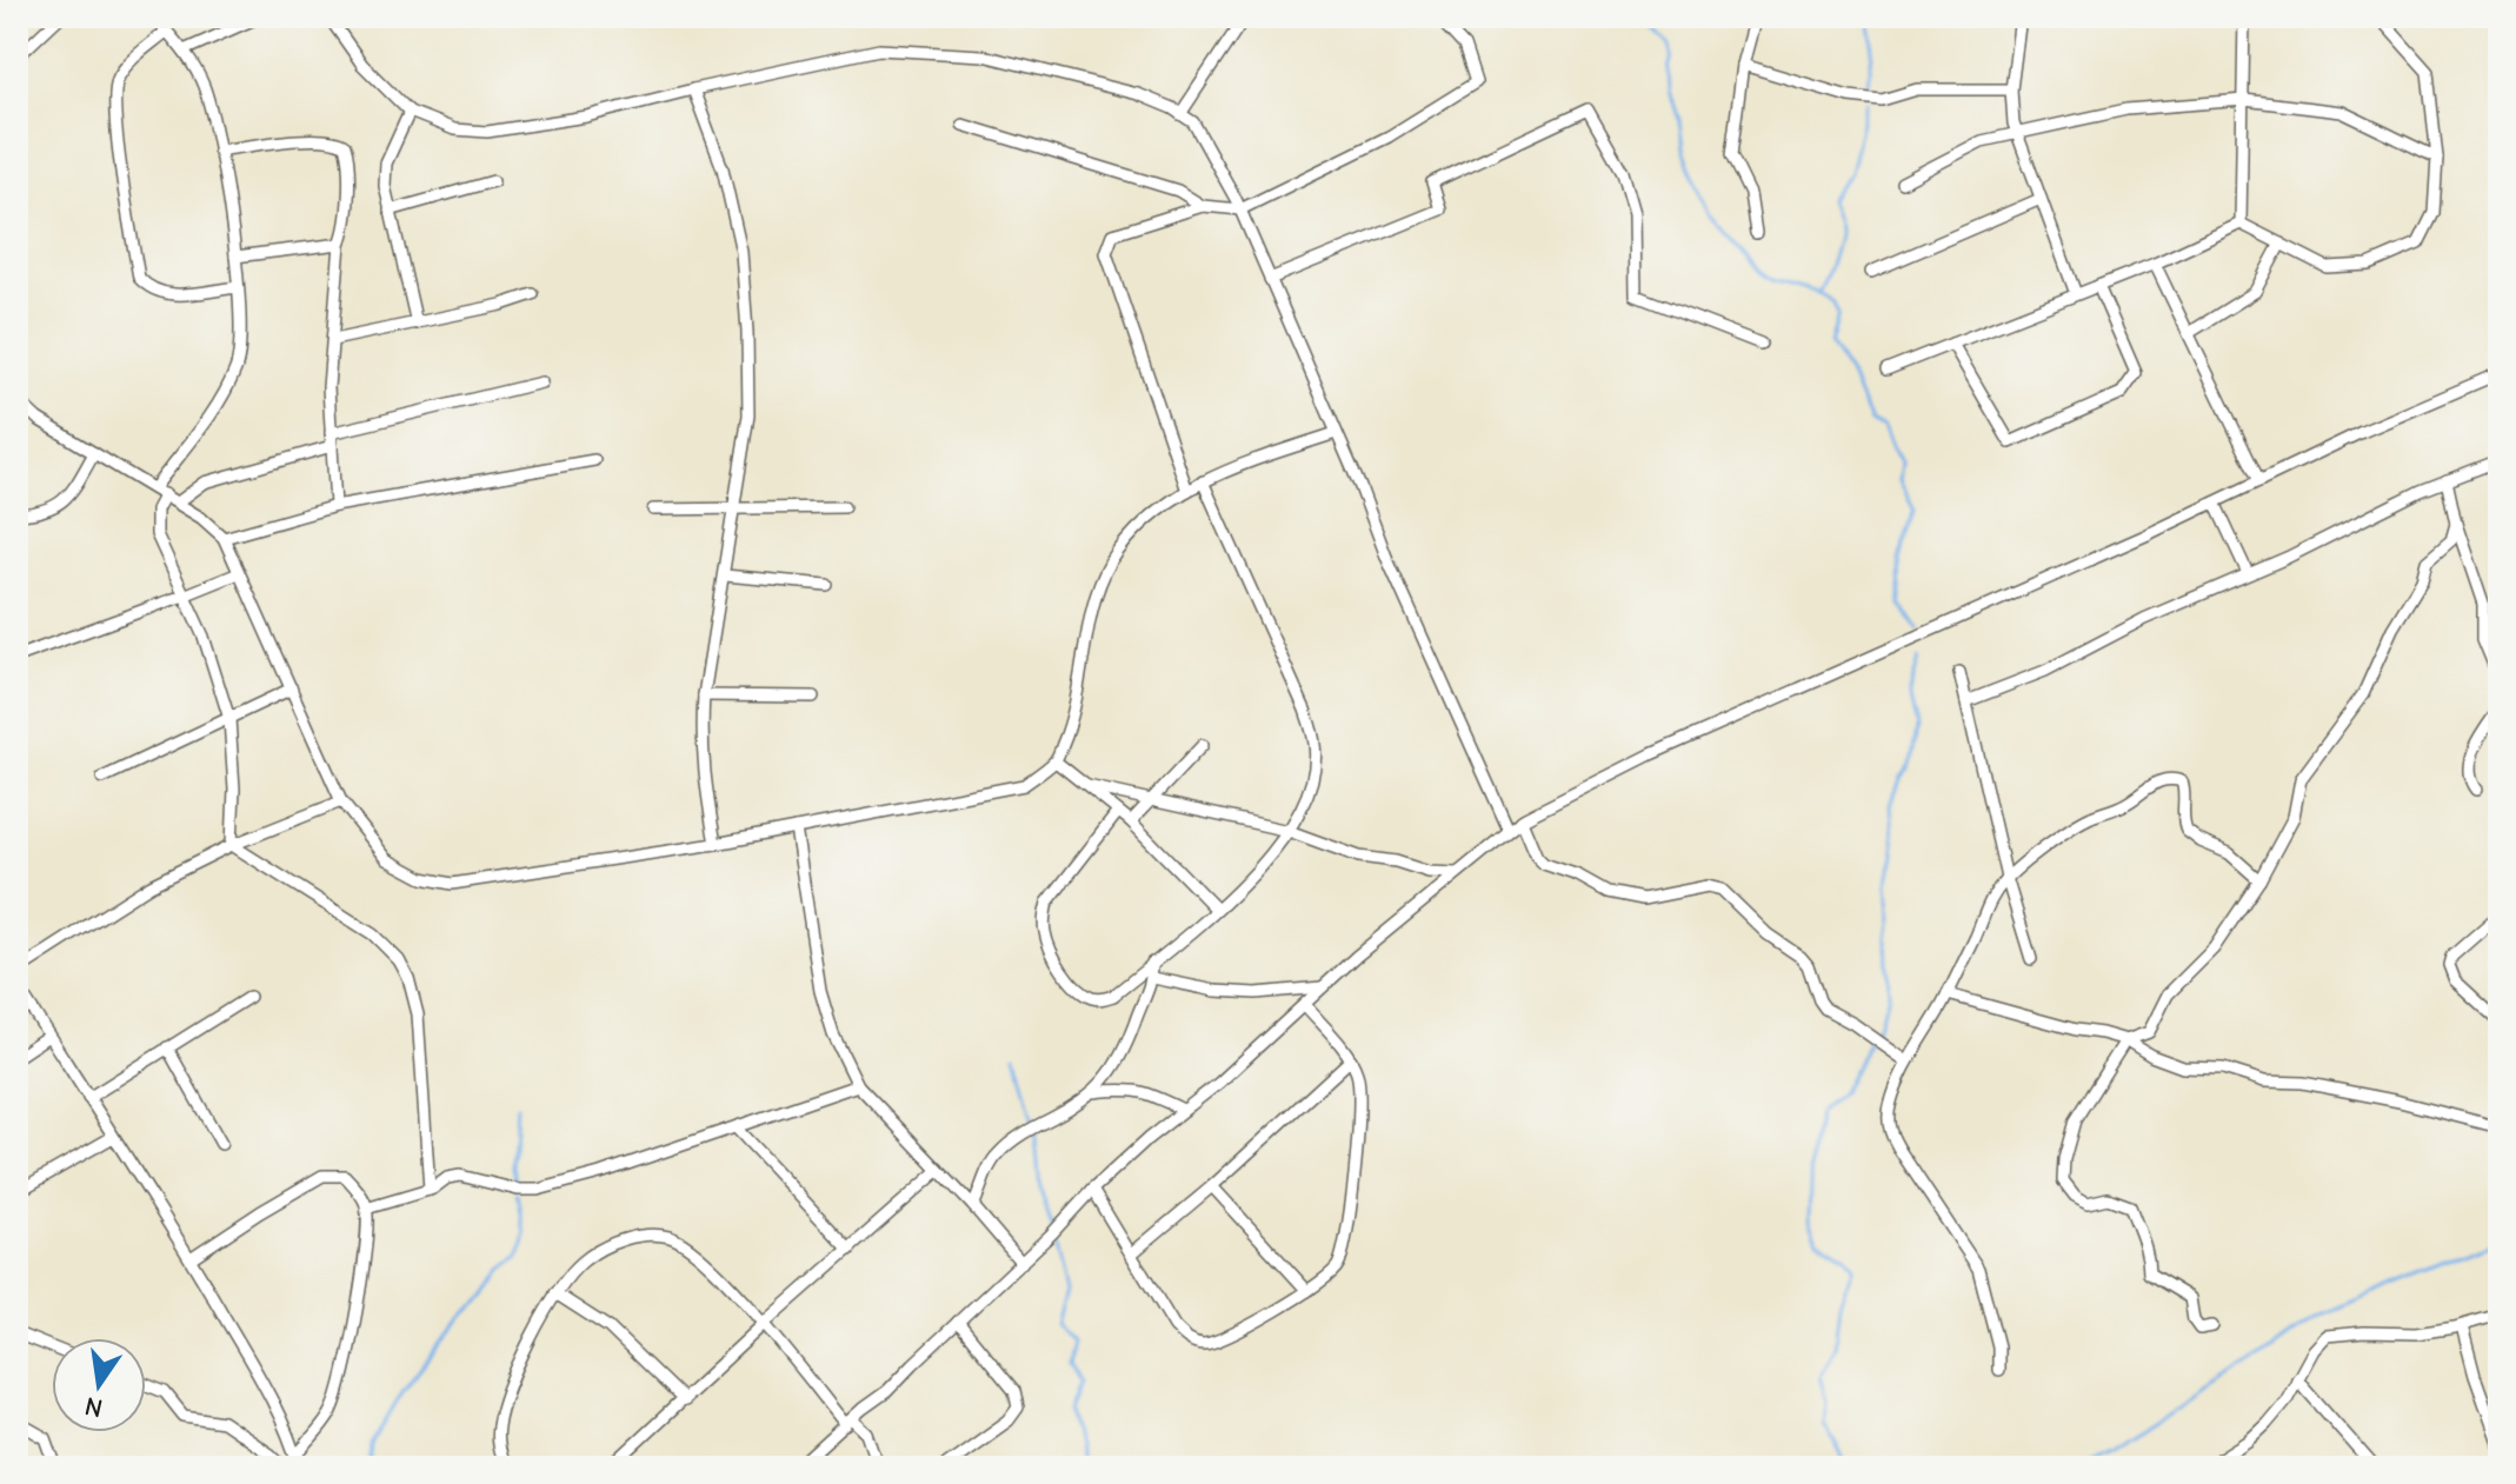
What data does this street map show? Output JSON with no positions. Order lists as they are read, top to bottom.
{
  "north": "bottom"
}
